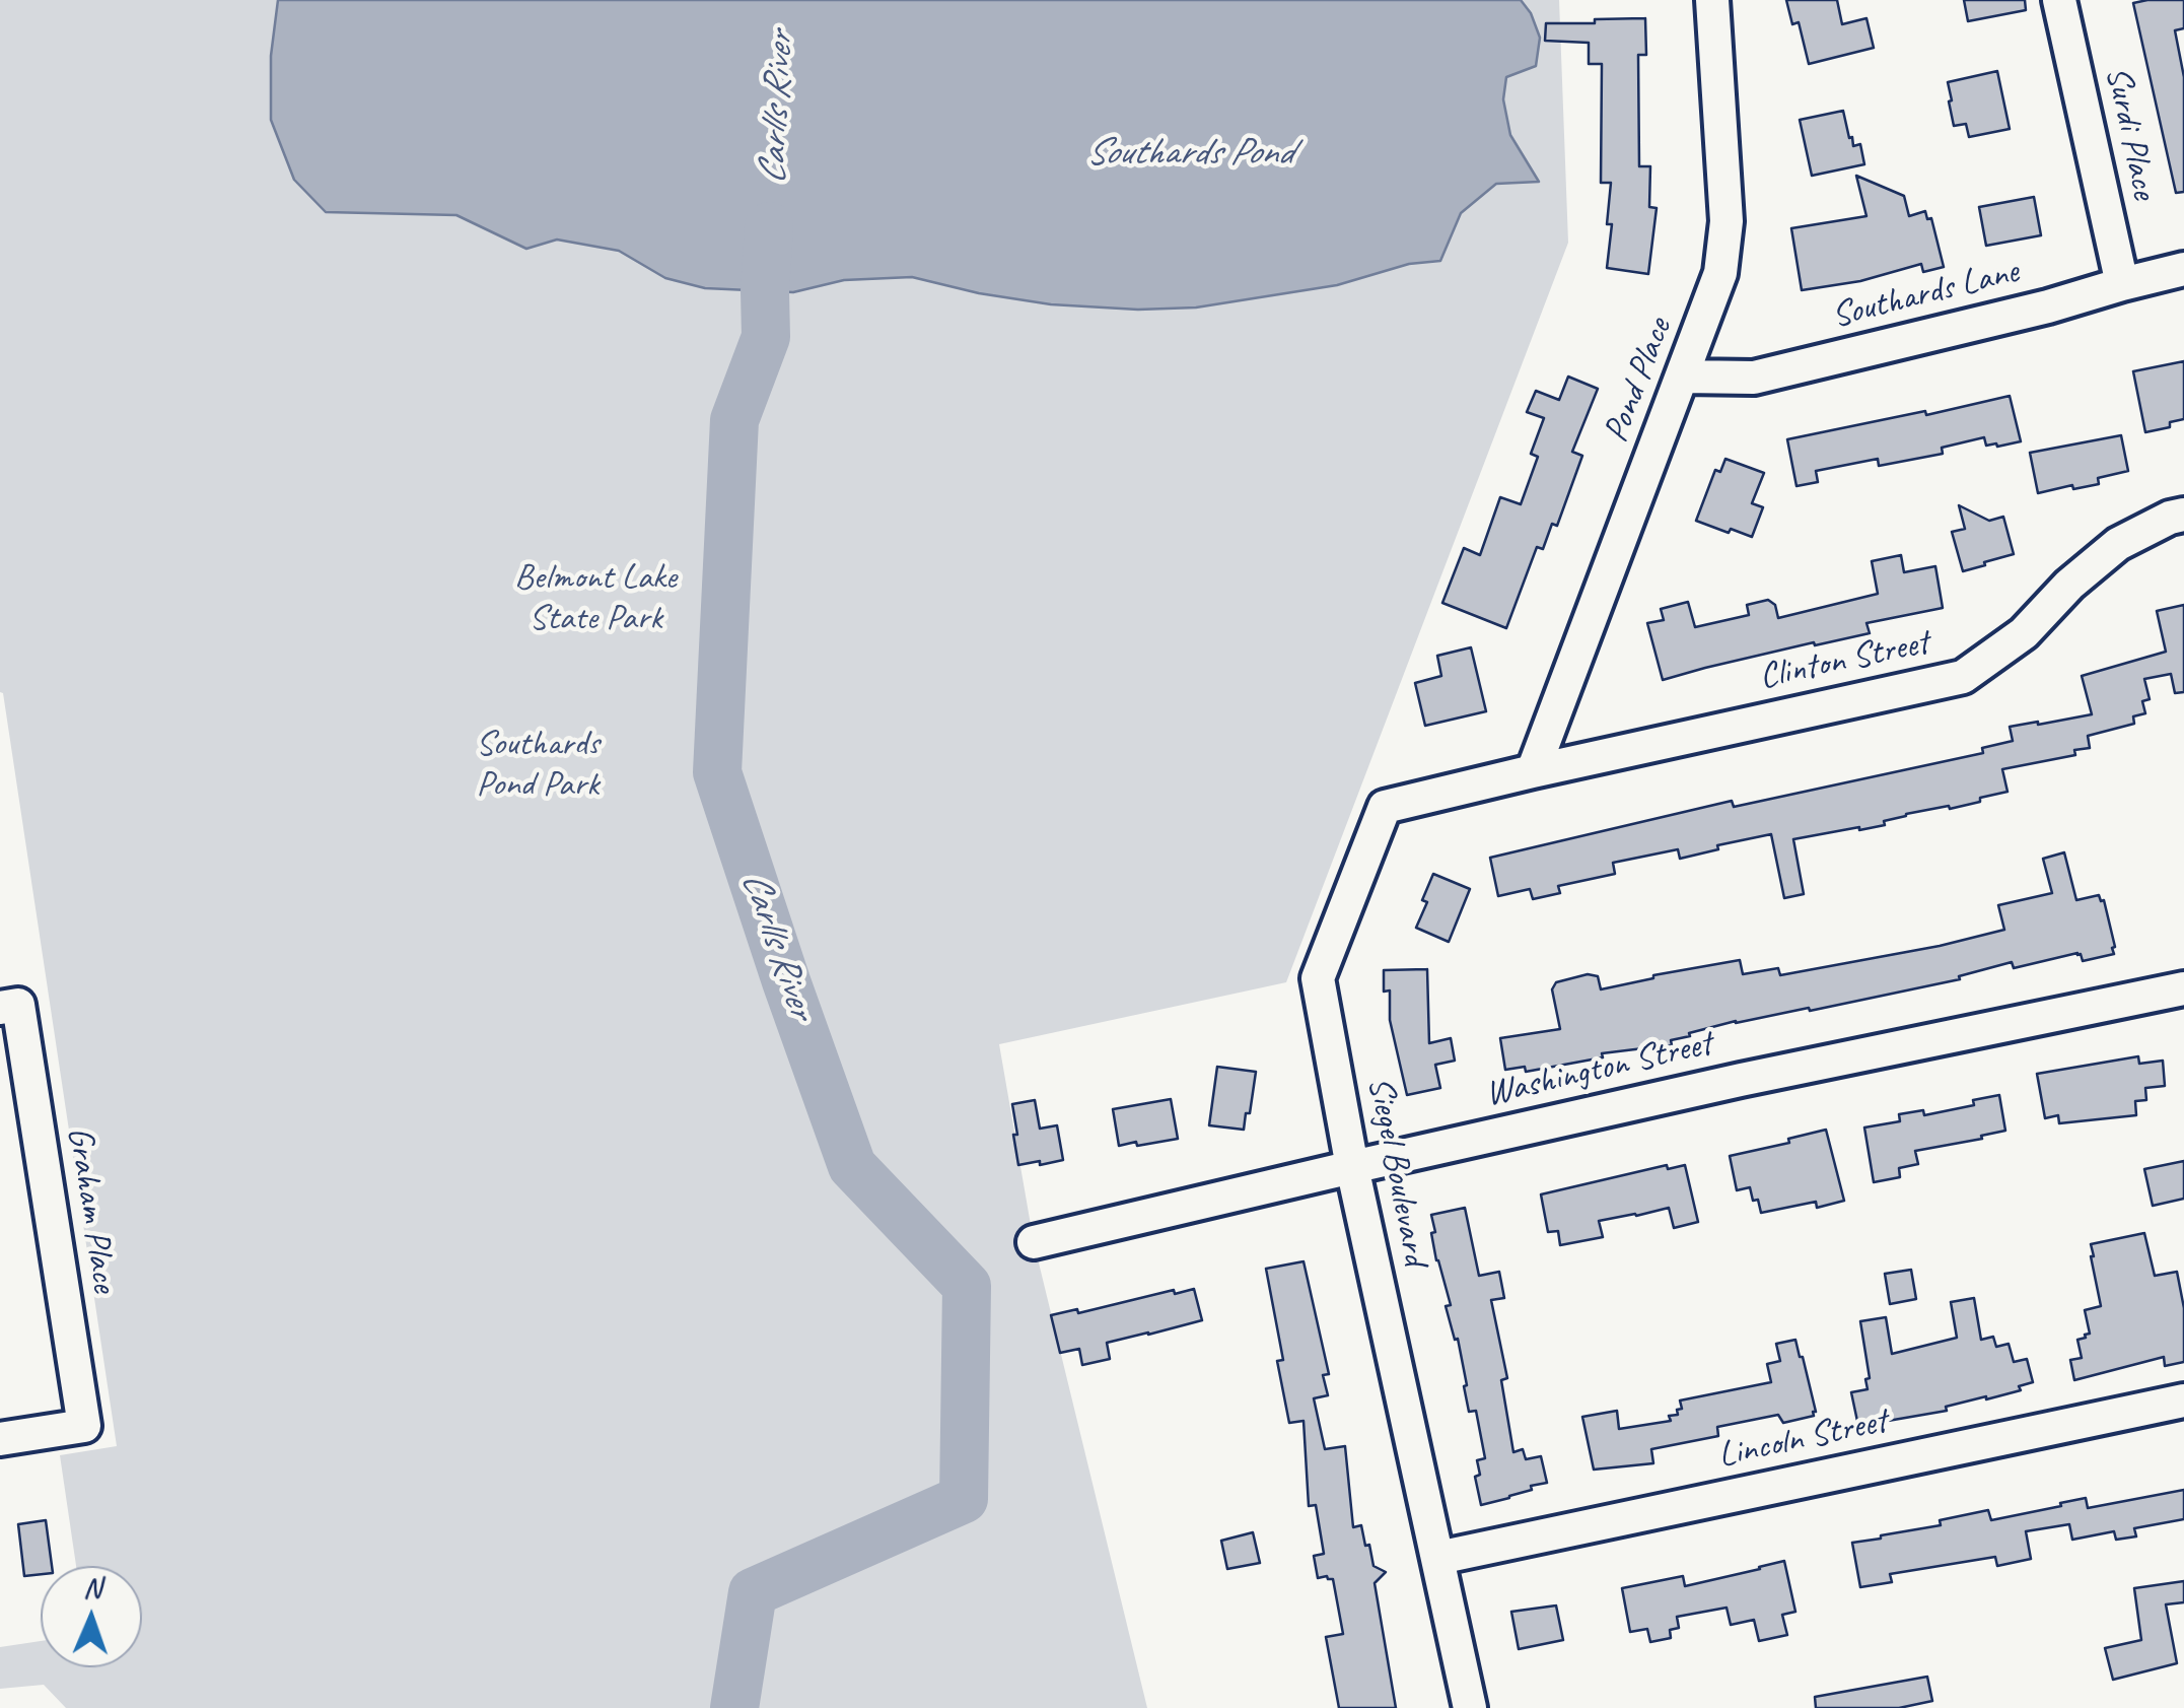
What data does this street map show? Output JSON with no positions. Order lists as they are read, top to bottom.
{
  "streets": {
    "street": [
      "Surdi Place",
      "Southards Lane",
      "Pond Place",
      "Clinton Street",
      "Washington Street",
      "Siegel Boulevard",
      "Graham Place",
      "Lincoln Street"
    ]
  },
  "crossings": [
    ["Surdi Place", "Southards Lane"],
    ["Southards Lane", "Pond Place"],
    ["Pond Place", "Clinton Street"],
    ["Pond Place", "Siegel Boulevard"],
    ["Clinton Street", "Siegel Boulevard"],
    ["Washington Street", "Siegel Boulevard"],
    ["Siegel Boulevard", "Lincoln Street"]
  ],
  "water": ["Carlls River", "Southards Pond"],
  "parks": ["Belmont Lake State Park", "Southards Pond Park"],
  "north": "top"
}
